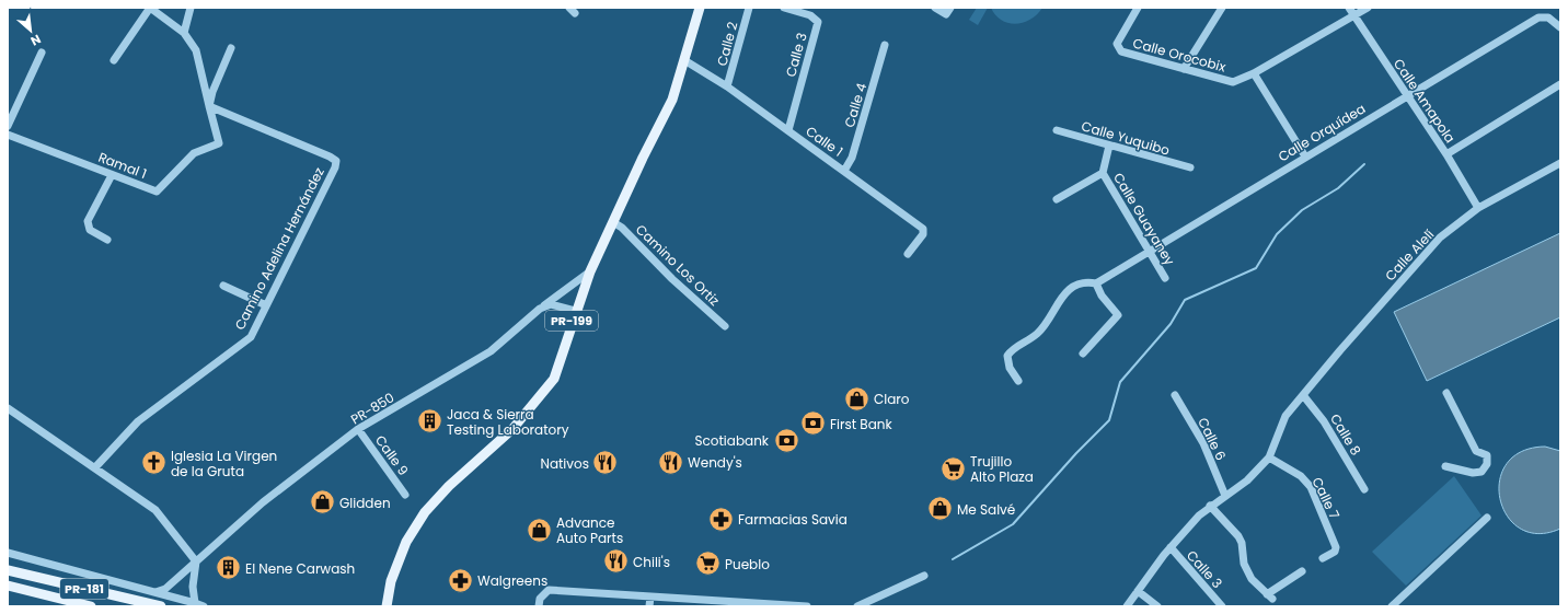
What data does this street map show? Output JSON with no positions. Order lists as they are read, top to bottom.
{
  "streets": {
    "main road": ["PR-199", "PR-181"],
    "street": [
      "Calle 2",
      "Calle 3",
      "Calle Orocobix",
      "Calle Amapola",
      "Calle 4",
      "Calle Orquídea",
      "Calle Yuquibo",
      "Calle 1",
      "Ramal 1",
      "Calle Guayaney",
      "Camino Adelina Hernández",
      "Calle Alelí",
      "Camino Los Ortiz",
      "PR-850",
      "Calle 8",
      "Calle 6",
      "Calle 9",
      "Calle 7"
    ]
  },
  "crossings": [
    ["Calle 2", "Calle 1"],
    ["Calle 3", "Calle 1"],
    ["Calle Orocobix", "Calle Amapola"],
    ["Calle Amapola", "Calle Orquídea"],
    ["Calle Amapola", "Calle Alelí"],
    ["Calle 4", "Calle 1"],
    ["Calle Orquídea", "Calle Guayaney"],
    ["Calle Yuquibo", "Calle Guayaney"],
    ["Calle 1", "PR-199"],
    ["Ramal 1", "Camino Adelina Hernández"],
    ["Calle Alelí", "Calle 8"],
    ["Calle Alelí", "Calle 7"],
    ["Camino Los Ortiz", "PR-199"],
    ["PR-199", "PR-850"],
    ["PR-850", "Calle 9"]
  ],
  "places": {
    "shop": [
      "Claro",
      "Glidden",
      "Me Salvé",
      "Advance Auto Parts"
    ],
    "building": ["Jaca & Sierra Testing Laboratory", "El Nene Carwash"],
    "bank": ["First Bank", "Scotiabank"],
    "restaurant": ["Wendy's", "Nativos", "Chili's"],
    "church": ["Iglesia La Virgen de la Gruta"],
    "supermarket": ["Trujillo Alto Plaza", "Pueblo"],
    "pharmacy": ["Farmacias Savia", "Walgreens"]
  },
  "north": "bottom right"
}
